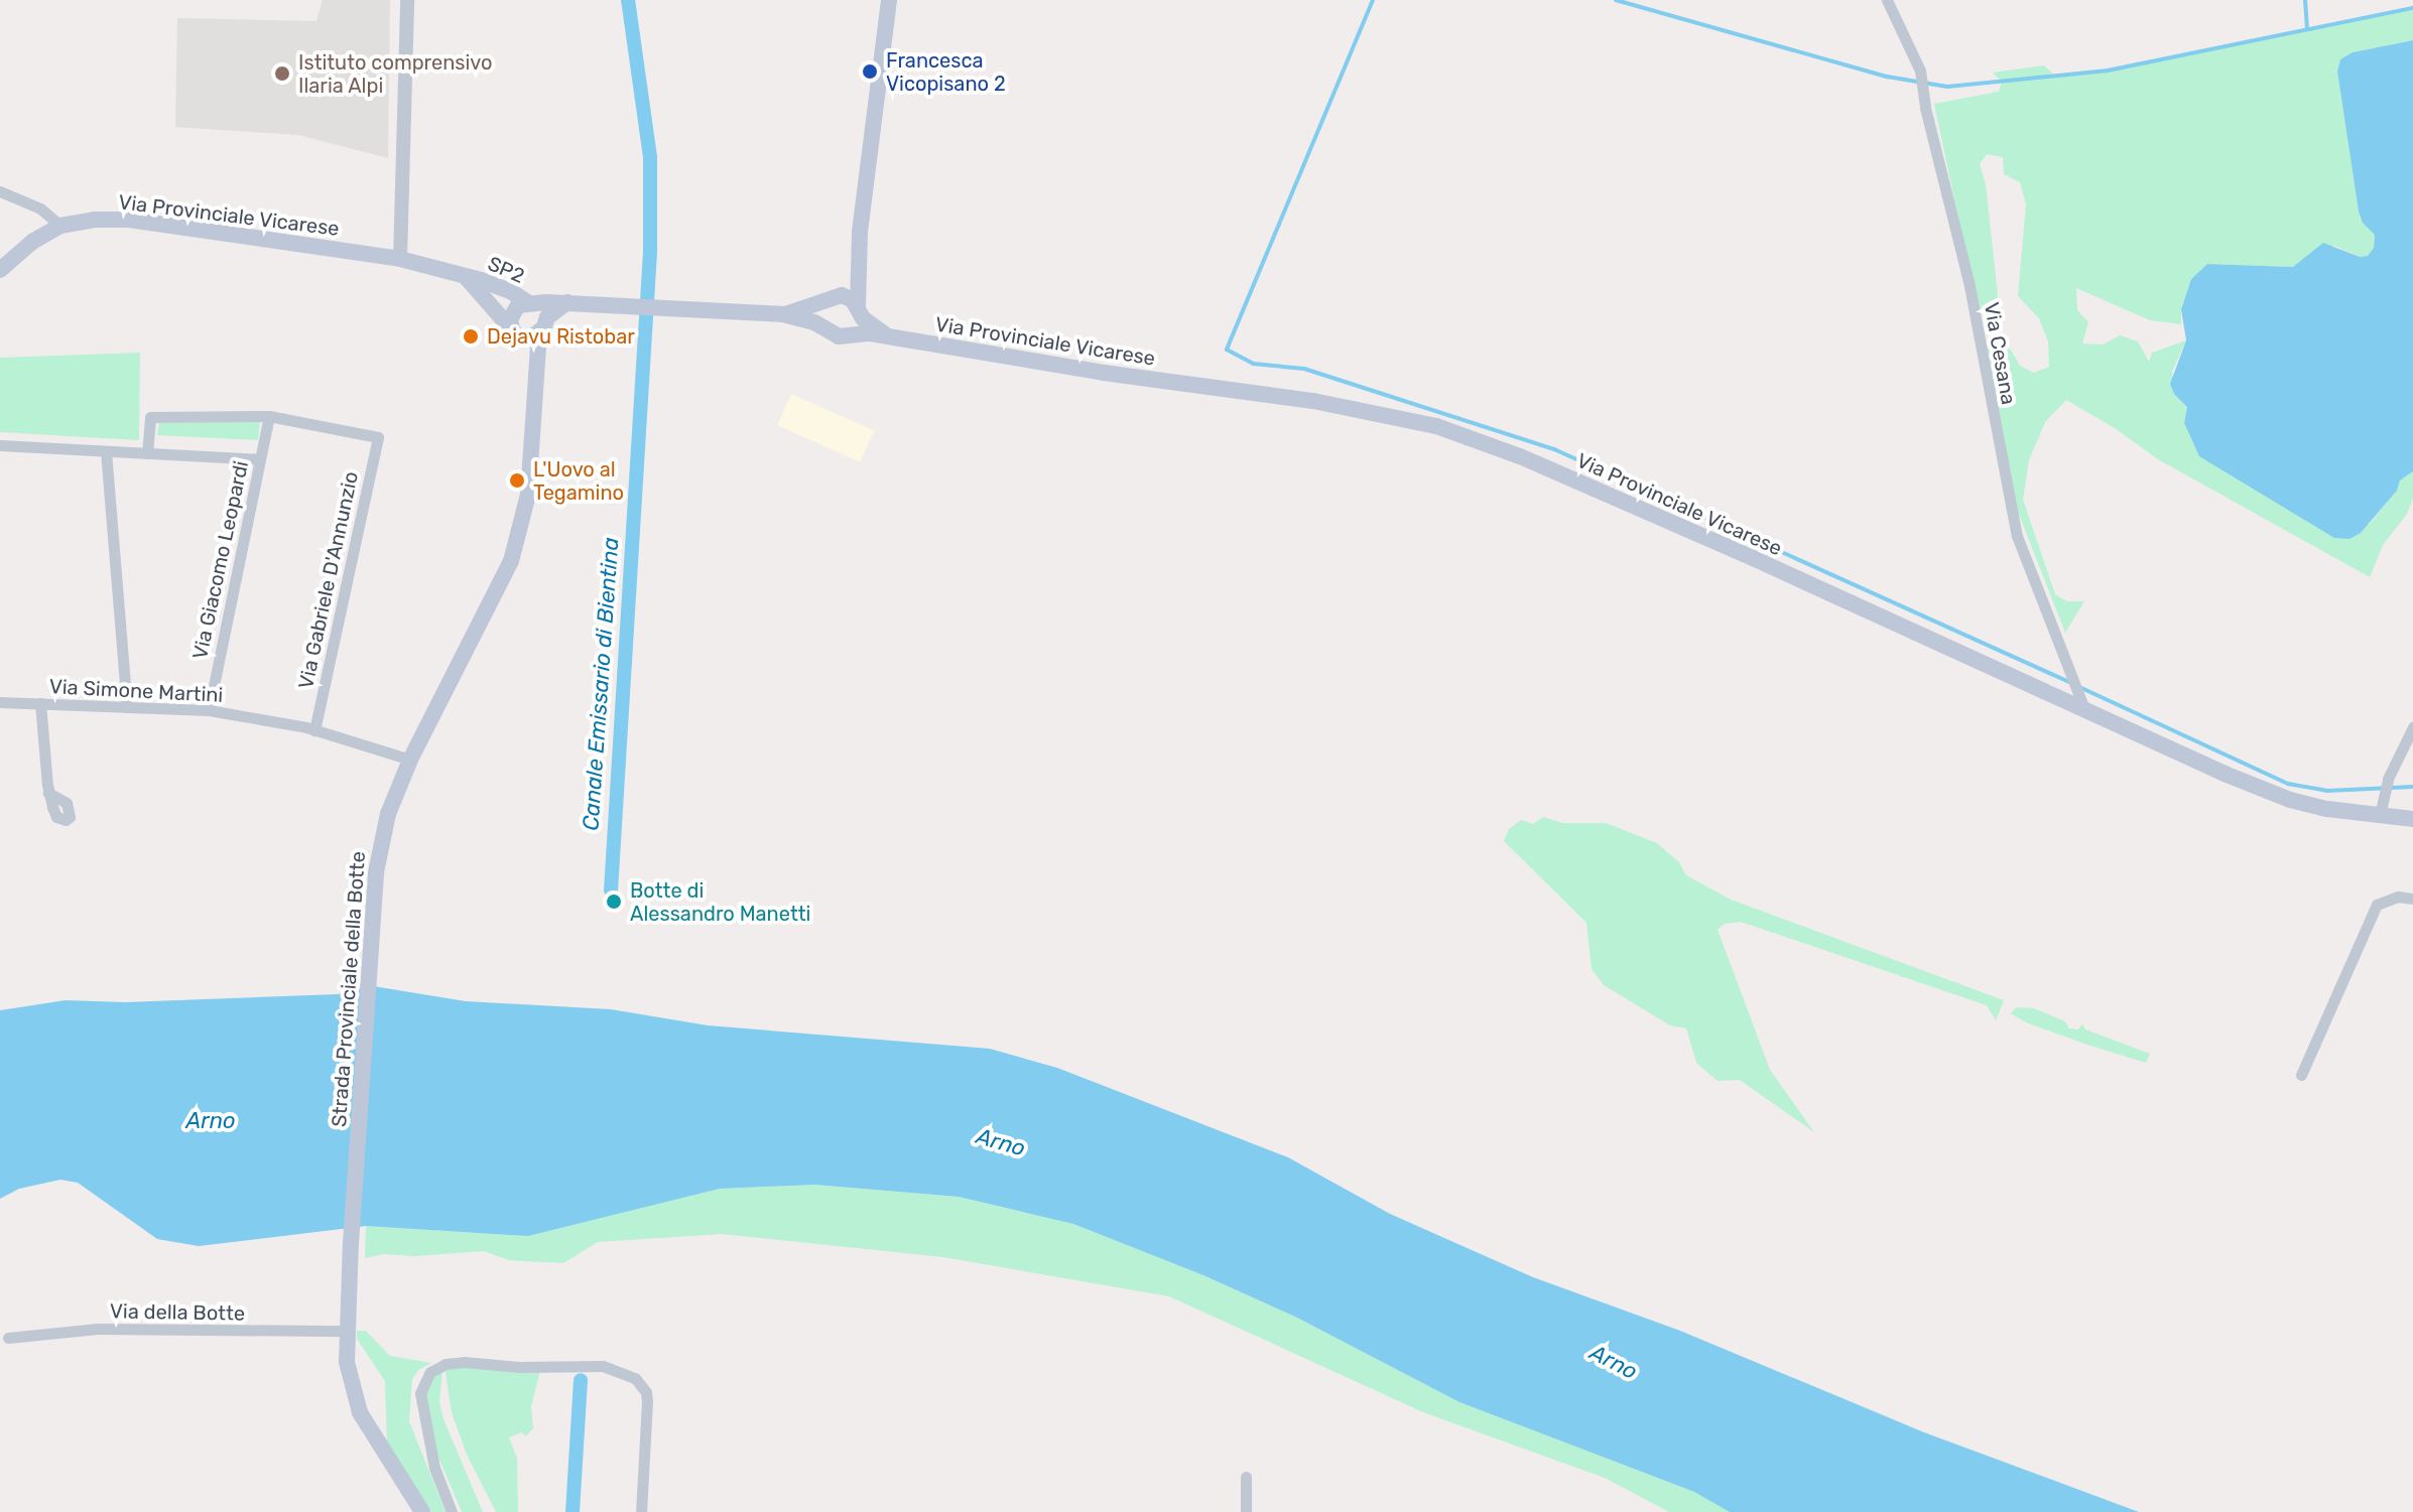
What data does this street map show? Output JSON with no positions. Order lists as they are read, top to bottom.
{
  "streets": {
    "main road": ["Via Provinciale Vicarese", "SP2", "Strada Provinciale della Botte"],
    "street": [
      "Via Cesana",
      "Via Giacomo Leopardi",
      "Via Gabriele D'Annunzio",
      "Via Simone Martini",
      "Via della Botte"
    ]
  },
  "crossings": [
    ["Via Provinciale Vicarese", "SP2"],
    ["Via Provinciale Vicarese", "Via Cesana"],
    ["SP2", "Strada Provinciale della Botte"],
    ["Via Giacomo Leopardi", "Via Gabriele D'Annunzio"],
    ["Via Giacomo Leopardi", "Via Simone Martini"],
    ["Via Gabriele D'Annunzio", "Via Simone Martini"],
    ["Via Simone Martini", "Strada Provinciale della Botte"],
    ["Strada Provinciale della Botte", "Via della Botte"]
  ],
  "water": ["Canale Emissario di Bientina", "Arno"],
  "places": [
    "Francesca Vicopisano 2",
    "Istituto comprensivo Ilaria Alpi",
    "Dejavu Ristobar",
    "L'Uovo al Tegamino",
    "Botte di Alessandro Manetti"
  ]
}
